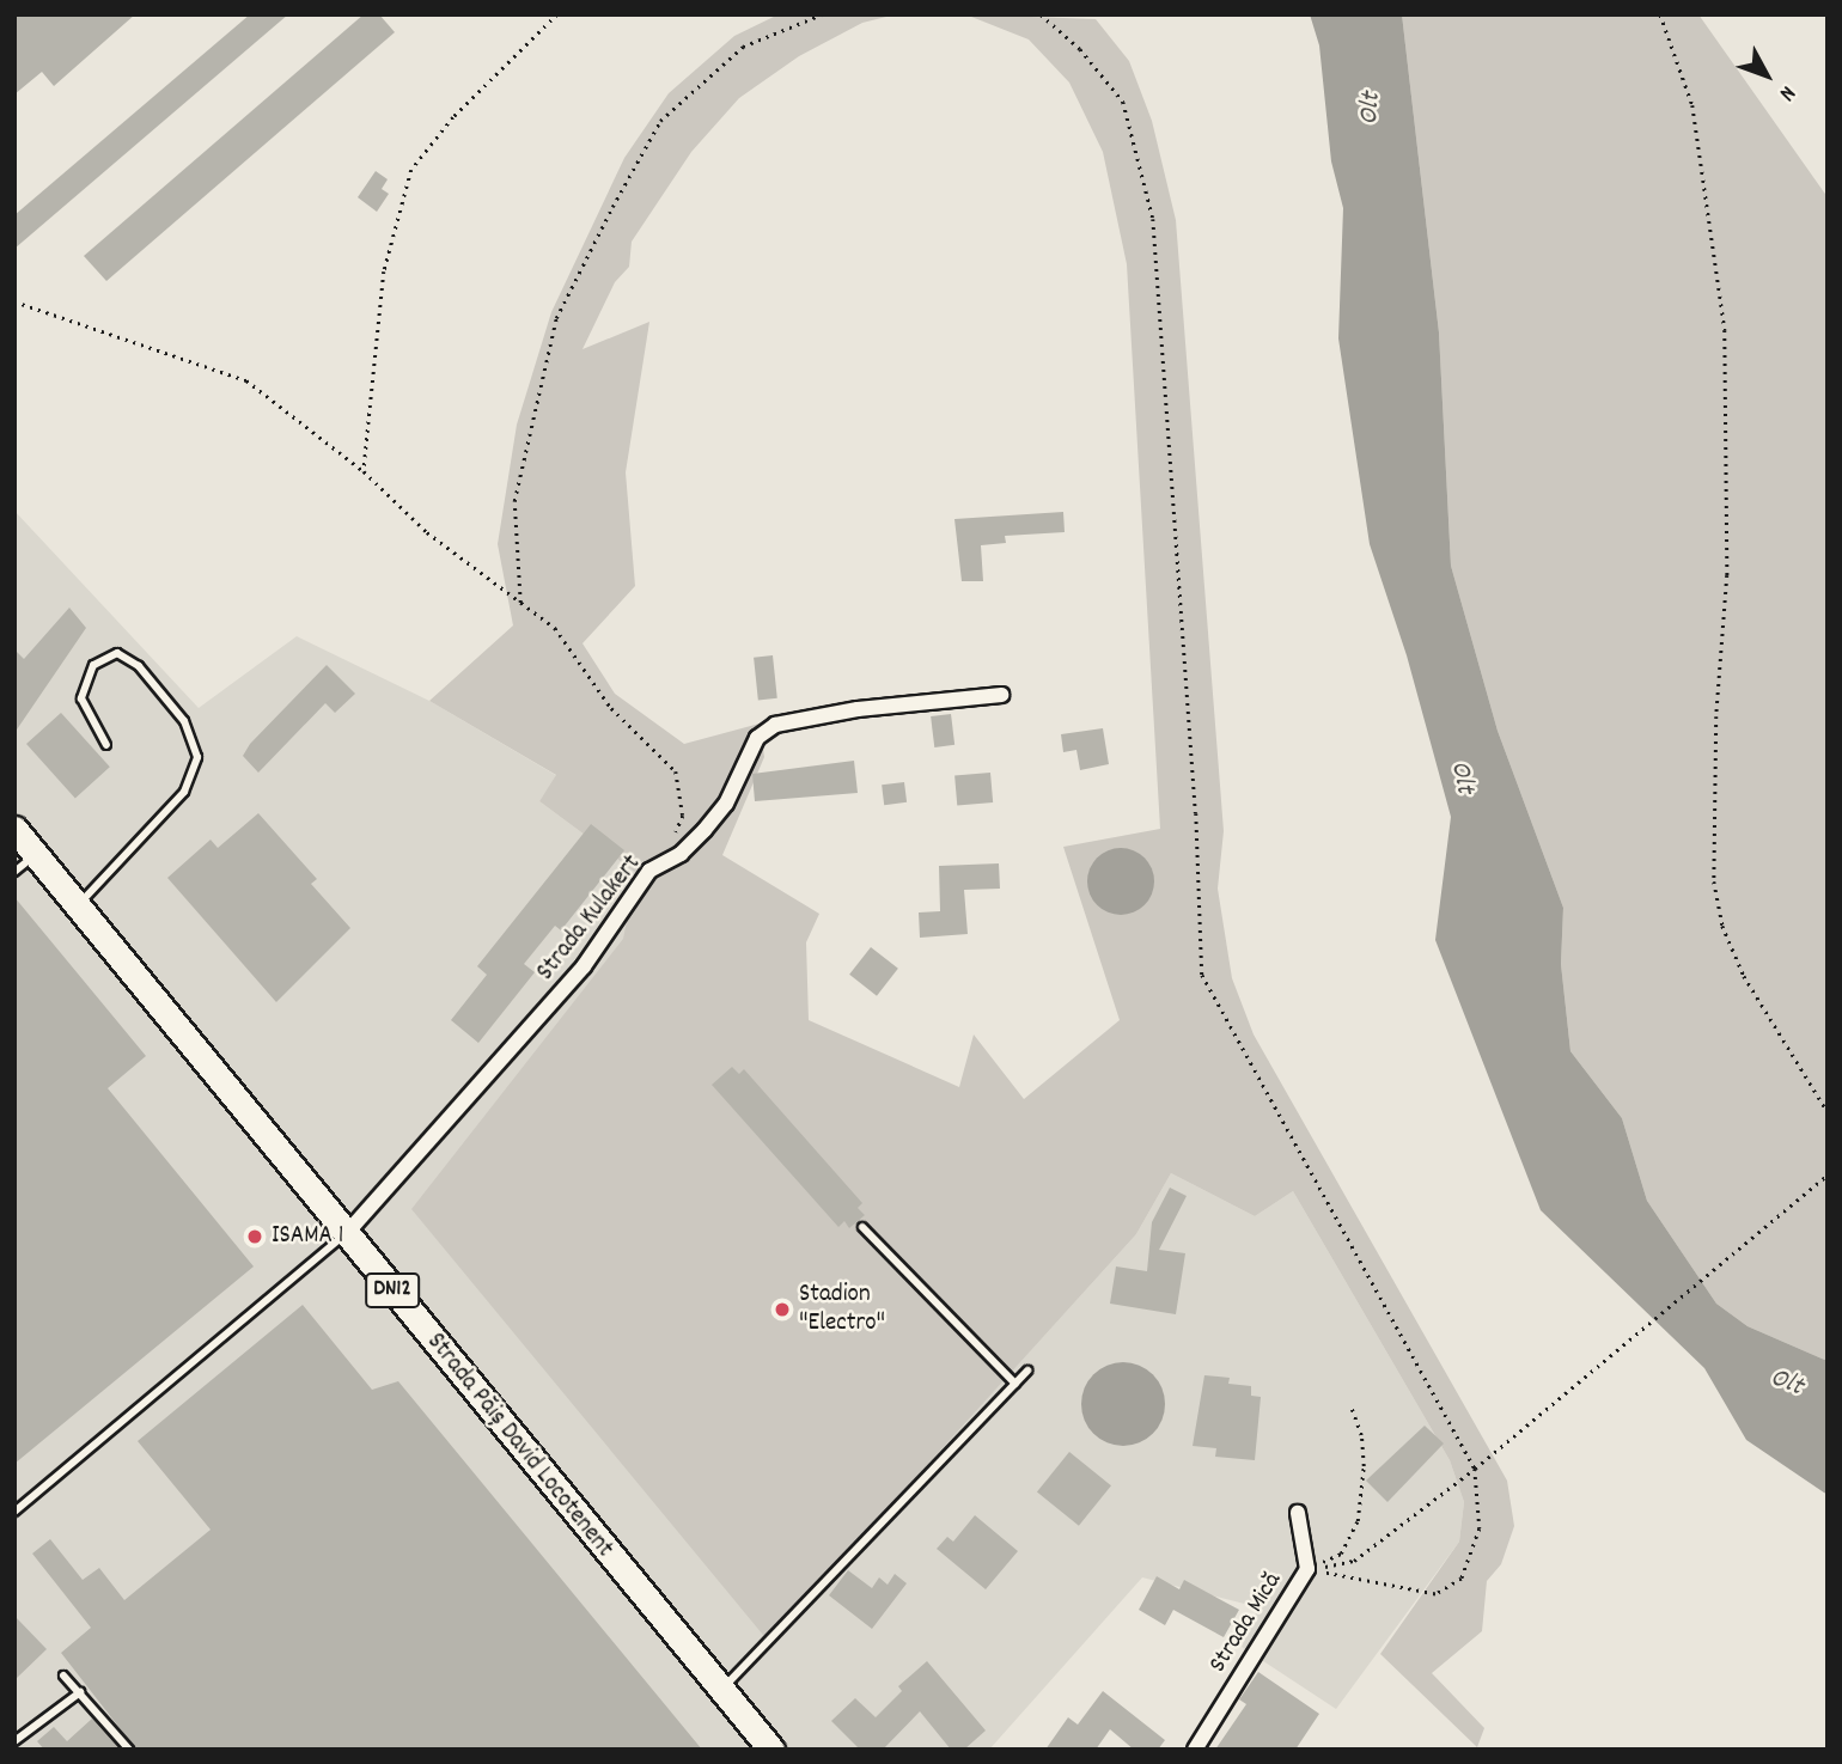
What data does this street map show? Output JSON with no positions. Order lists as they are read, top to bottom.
{
  "streets": {
    "main road": ["DN12", "Strada Păiș David Locotenent"],
    "street": ["Strada Kulakert", "Strada Mică"]
  },
  "crossings": [
    ["Strada Kulakert", "Strada Păiș David Locotenent"]
  ],
  "water": ["Olt"],
  "places": ["ISAMA 1", "Stadion \"Electro\""],
  "north": "bottom right"
}
